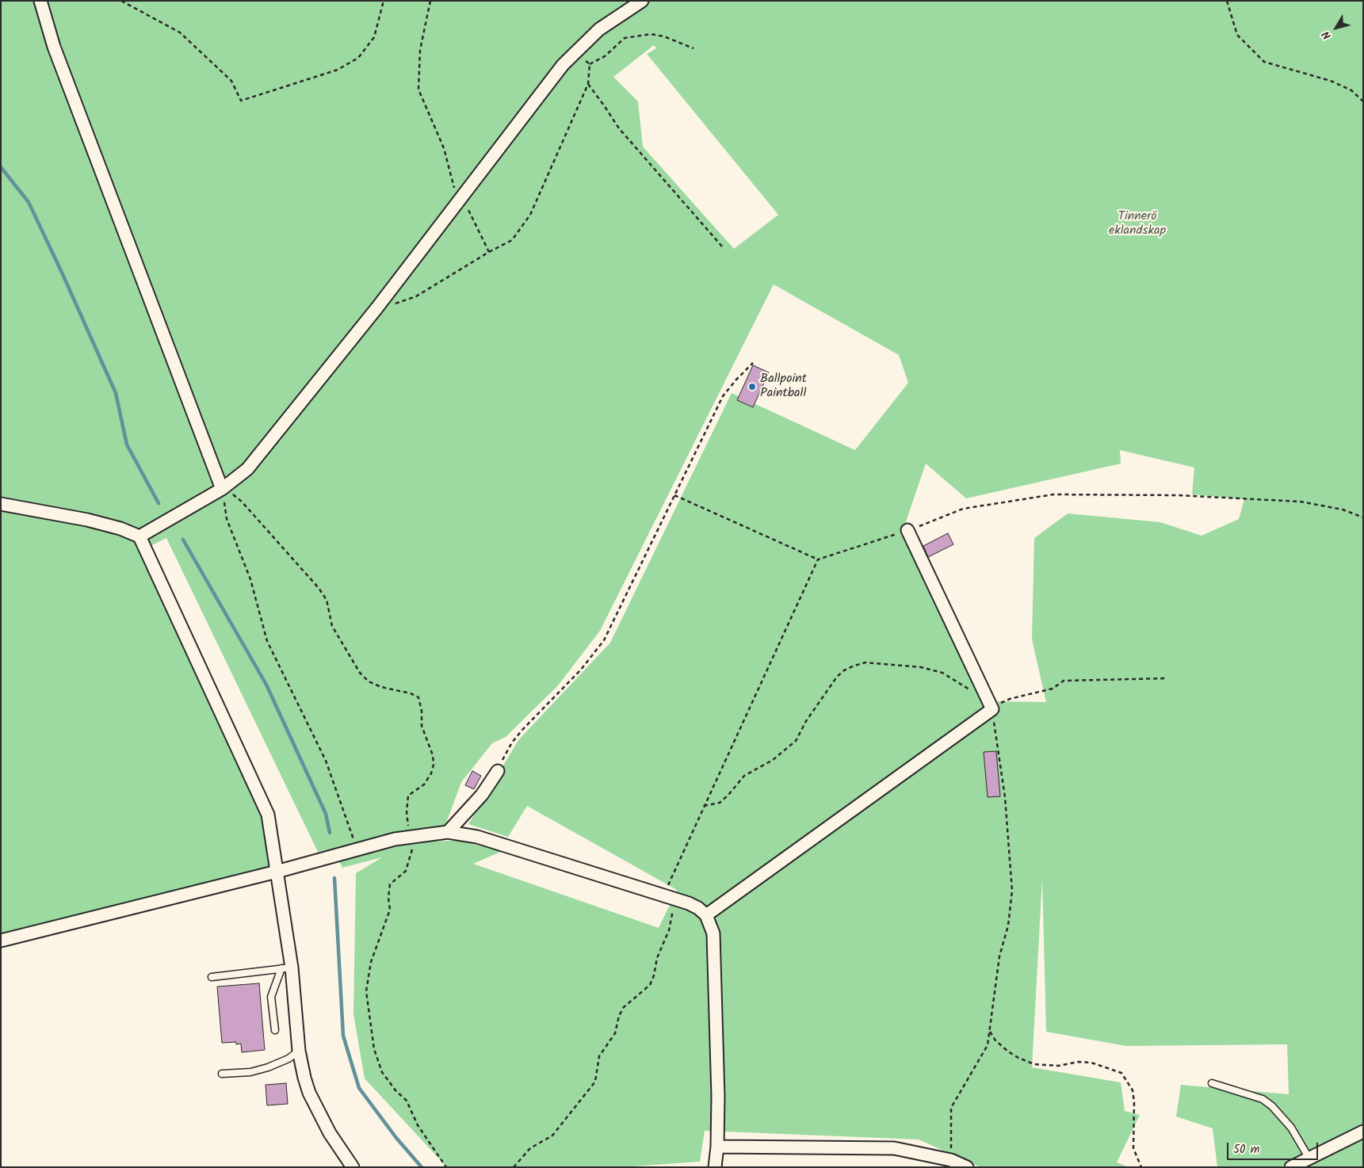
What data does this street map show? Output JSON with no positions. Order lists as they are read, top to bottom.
{
  "parks": ["Tinnerö eklandskap"],
  "places": ["Ballpoint Paintball"],
  "scale_bar": "50 m",
  "north": "bottom left"
}
